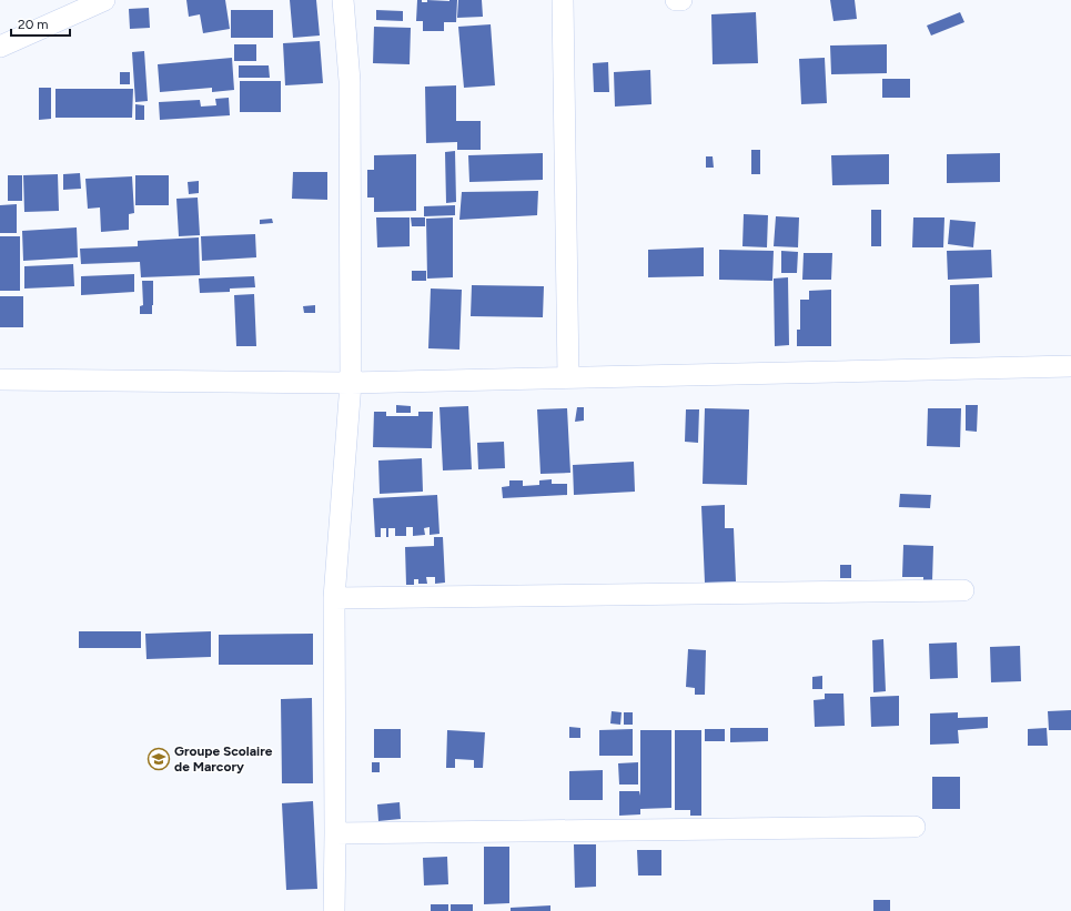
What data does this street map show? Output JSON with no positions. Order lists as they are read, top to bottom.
{
  "places": {
    "school or university": ["Groupe Scolaire de Marcory"]
  },
  "scale_bar": "20 m"
}
